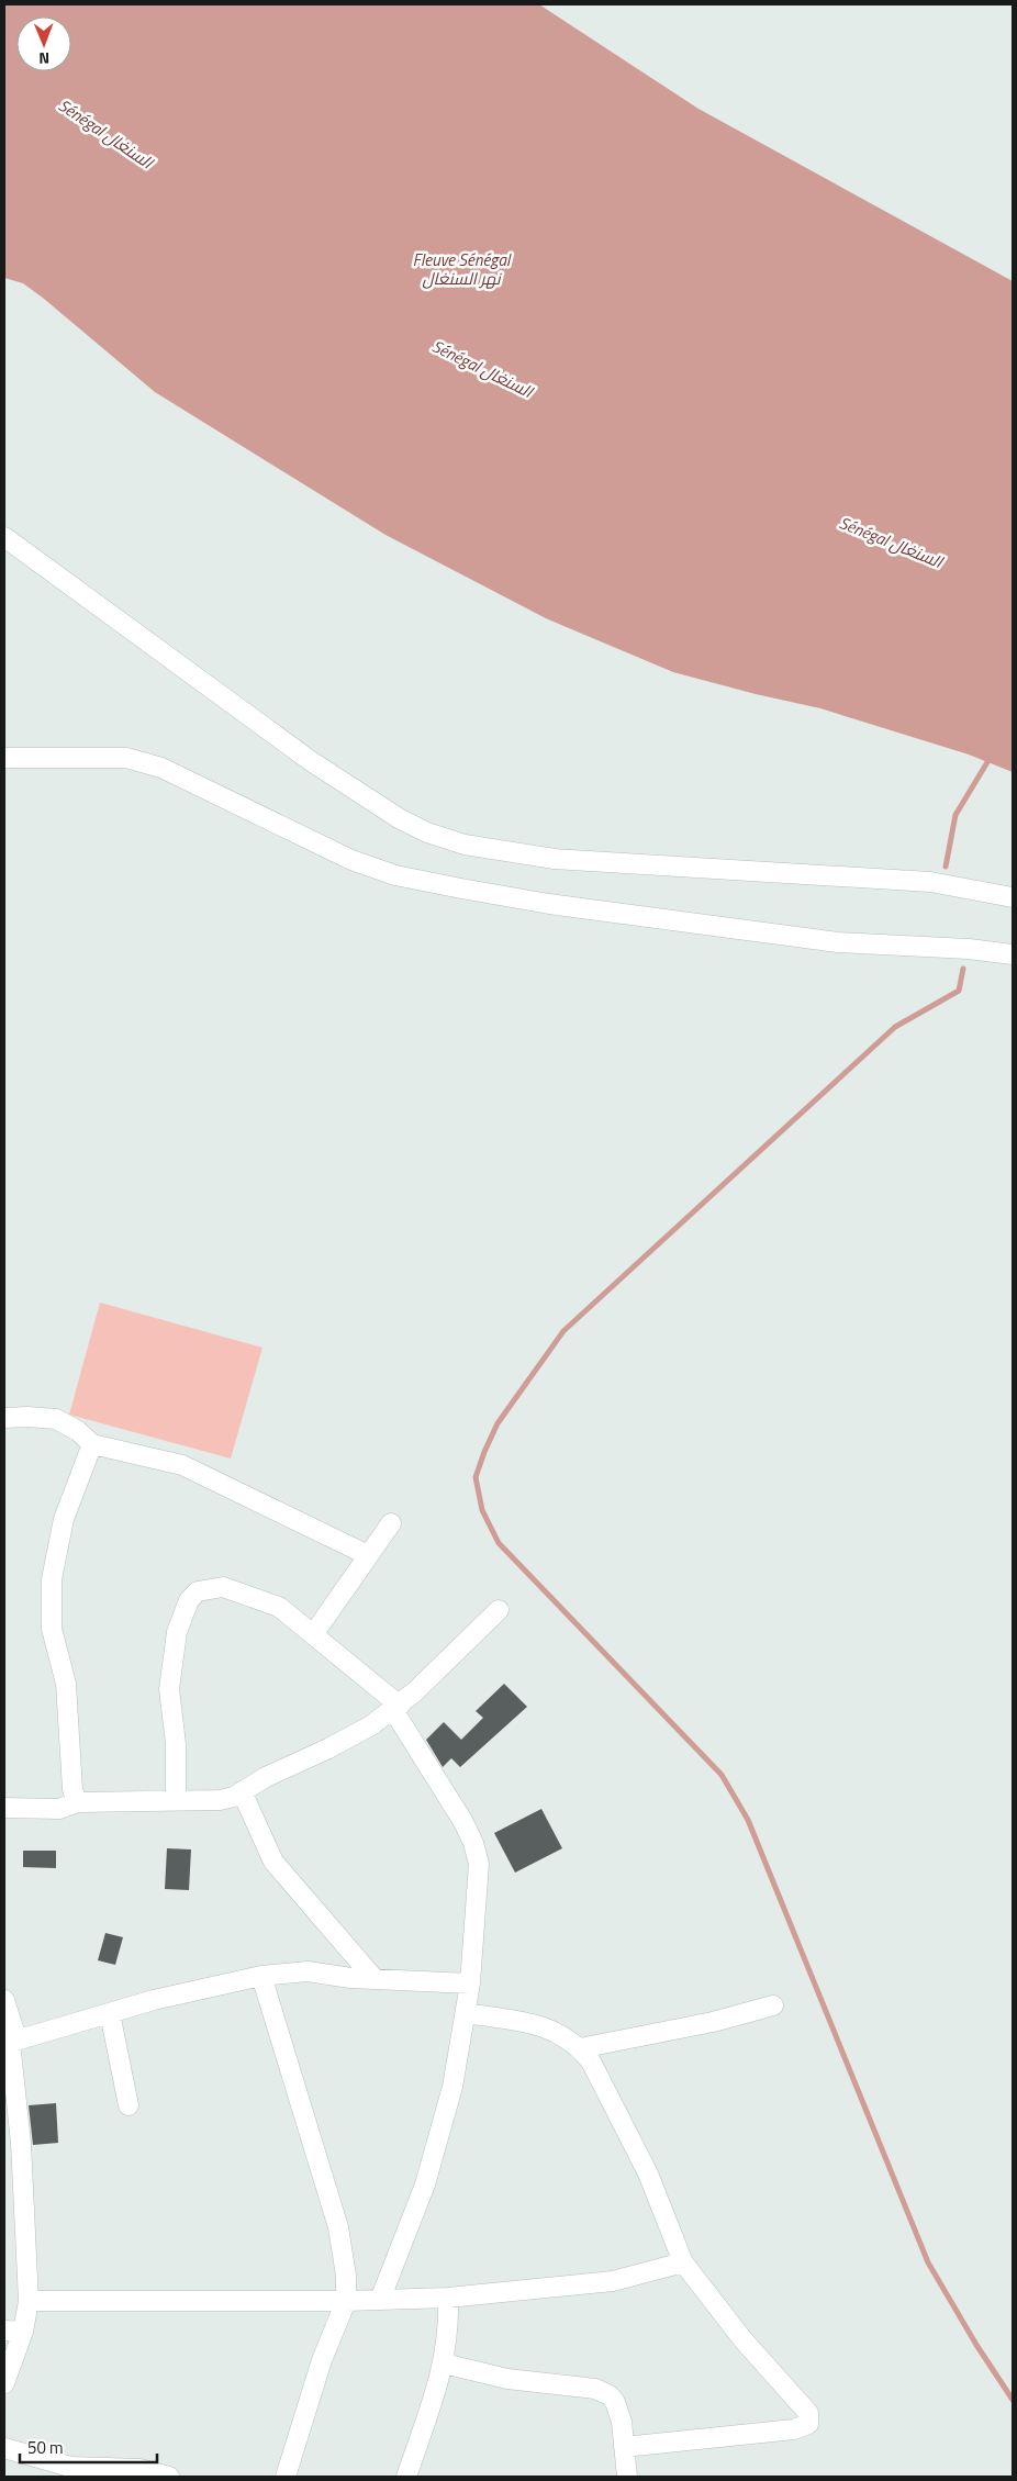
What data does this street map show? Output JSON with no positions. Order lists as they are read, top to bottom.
{
  "water": ["Sénégal السنغال", "Fleuve Sénégal نهر السنغال"],
  "scale_bar": "50 m",
  "north": "bottom"
}
